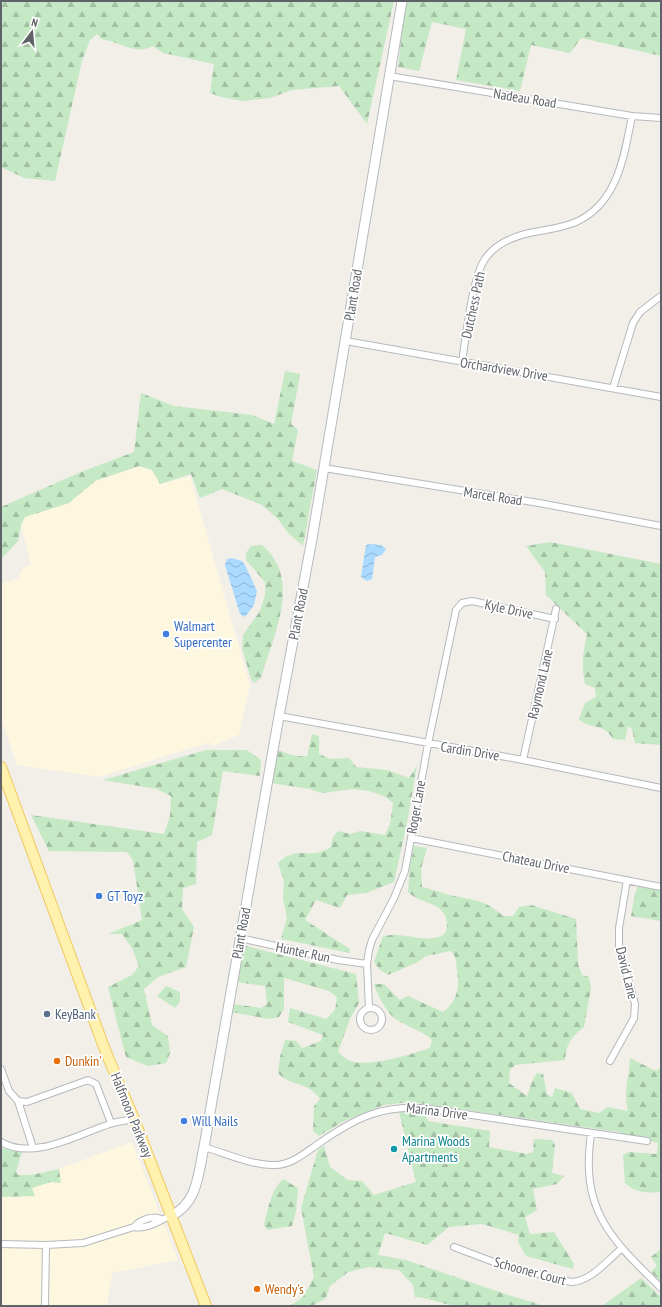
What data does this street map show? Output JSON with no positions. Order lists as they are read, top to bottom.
{
  "streets": {
    "main road": ["Halfmoon Parkway"],
    "street": [
      "Nadeau Road",
      "Plant Road",
      "Dutchess Path",
      "Orchardview Drive",
      "Marcel Road",
      "Kyle Drive",
      "Raymond Lane",
      "Cardin Drive",
      "Roger Lane",
      "Chateau Drive",
      "Hunter Run",
      "David Lane",
      "Marina Drive",
      "Schooner Court"
    ]
  },
  "crossings": [
    ["Nadeau Road", "Plant Road"],
    ["Nadeau Road", "Dutchess Path"],
    ["Plant Road", "Orchardview Drive"],
    ["Plant Road", "Marcel Road"],
    ["Plant Road", "Cardin Drive"],
    ["Plant Road", "Hunter Run"],
    ["Plant Road", "Marina Drive"],
    ["Plant Road", "Halfmoon Parkway"],
    ["Dutchess Path", "Orchardview Drive"],
    ["Kyle Drive", "Raymond Lane"],
    ["Kyle Drive", "Roger Lane"],
    ["Raymond Lane", "Cardin Drive"],
    ["Cardin Drive", "Roger Lane"],
    ["Roger Lane", "Chateau Drive"],
    ["Roger Lane", "Hunter Run"],
    ["Chateau Drive", "David Lane"]
  ],
  "places": [
    "Walmart Supercenter",
    "GT Toyz",
    "KeyBank",
    "Dunkin'",
    "Will Nails",
    "Marina Woods Apartments",
    "Wendy's"
  ],
  "north": "top"
}
